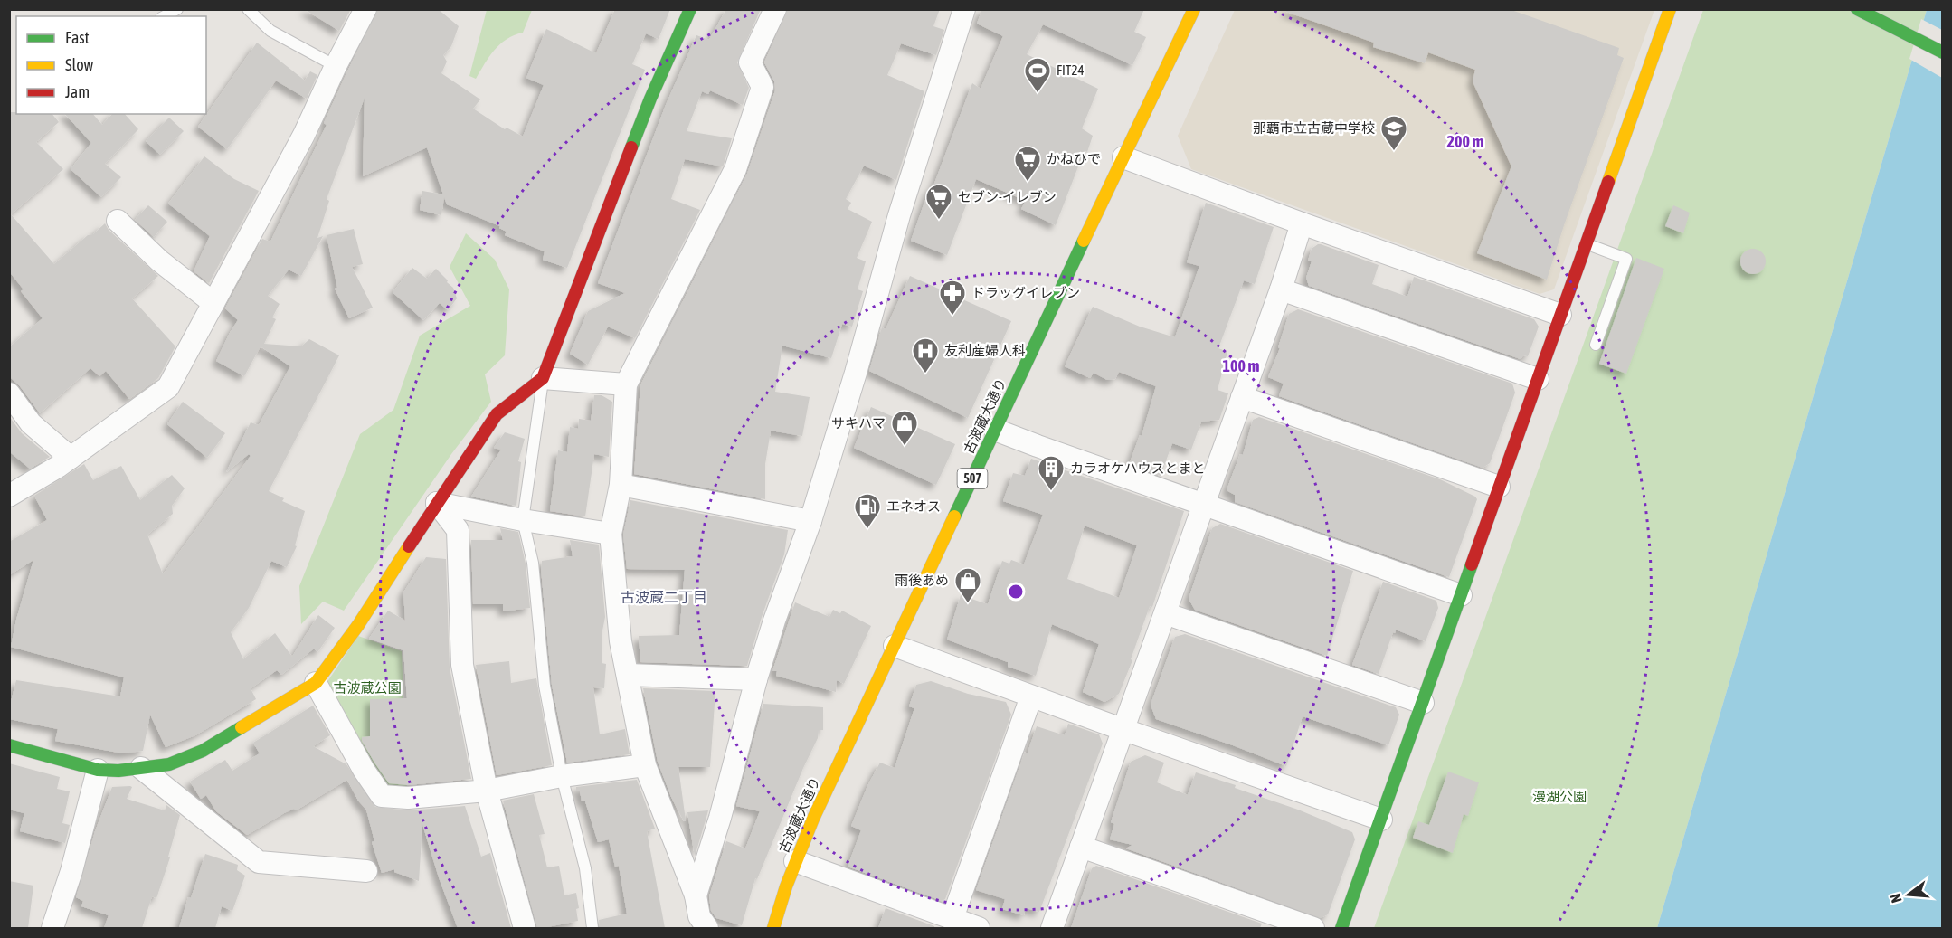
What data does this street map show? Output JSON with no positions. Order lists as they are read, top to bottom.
{
  "streets": {
    "main road": ["古波蔵大通り", "507"]
  },
  "districts": ["古波蔵二丁目"],
  "parks": ["古波蔵公園", "漫湖公園"],
  "places": {
    "sports": ["FIT24"],
    "school or university": ["那覇市立古蔵中学校"],
    "supermarket": ["かねひで", "セブン-イレブン"],
    "pharmacy": ["ドラッグイレブン"],
    "hospital": ["友利産婦人科"],
    "shop": ["サキハマ", "雨後あめ"],
    "building": ["カラオケハウスとまと"],
    "fuel station": ["エネオス"]
  },
  "legend": ["Fast", "Slow", "Jam"],
  "north": "left",
  "rings": ["200 m", "100 m"]
}
